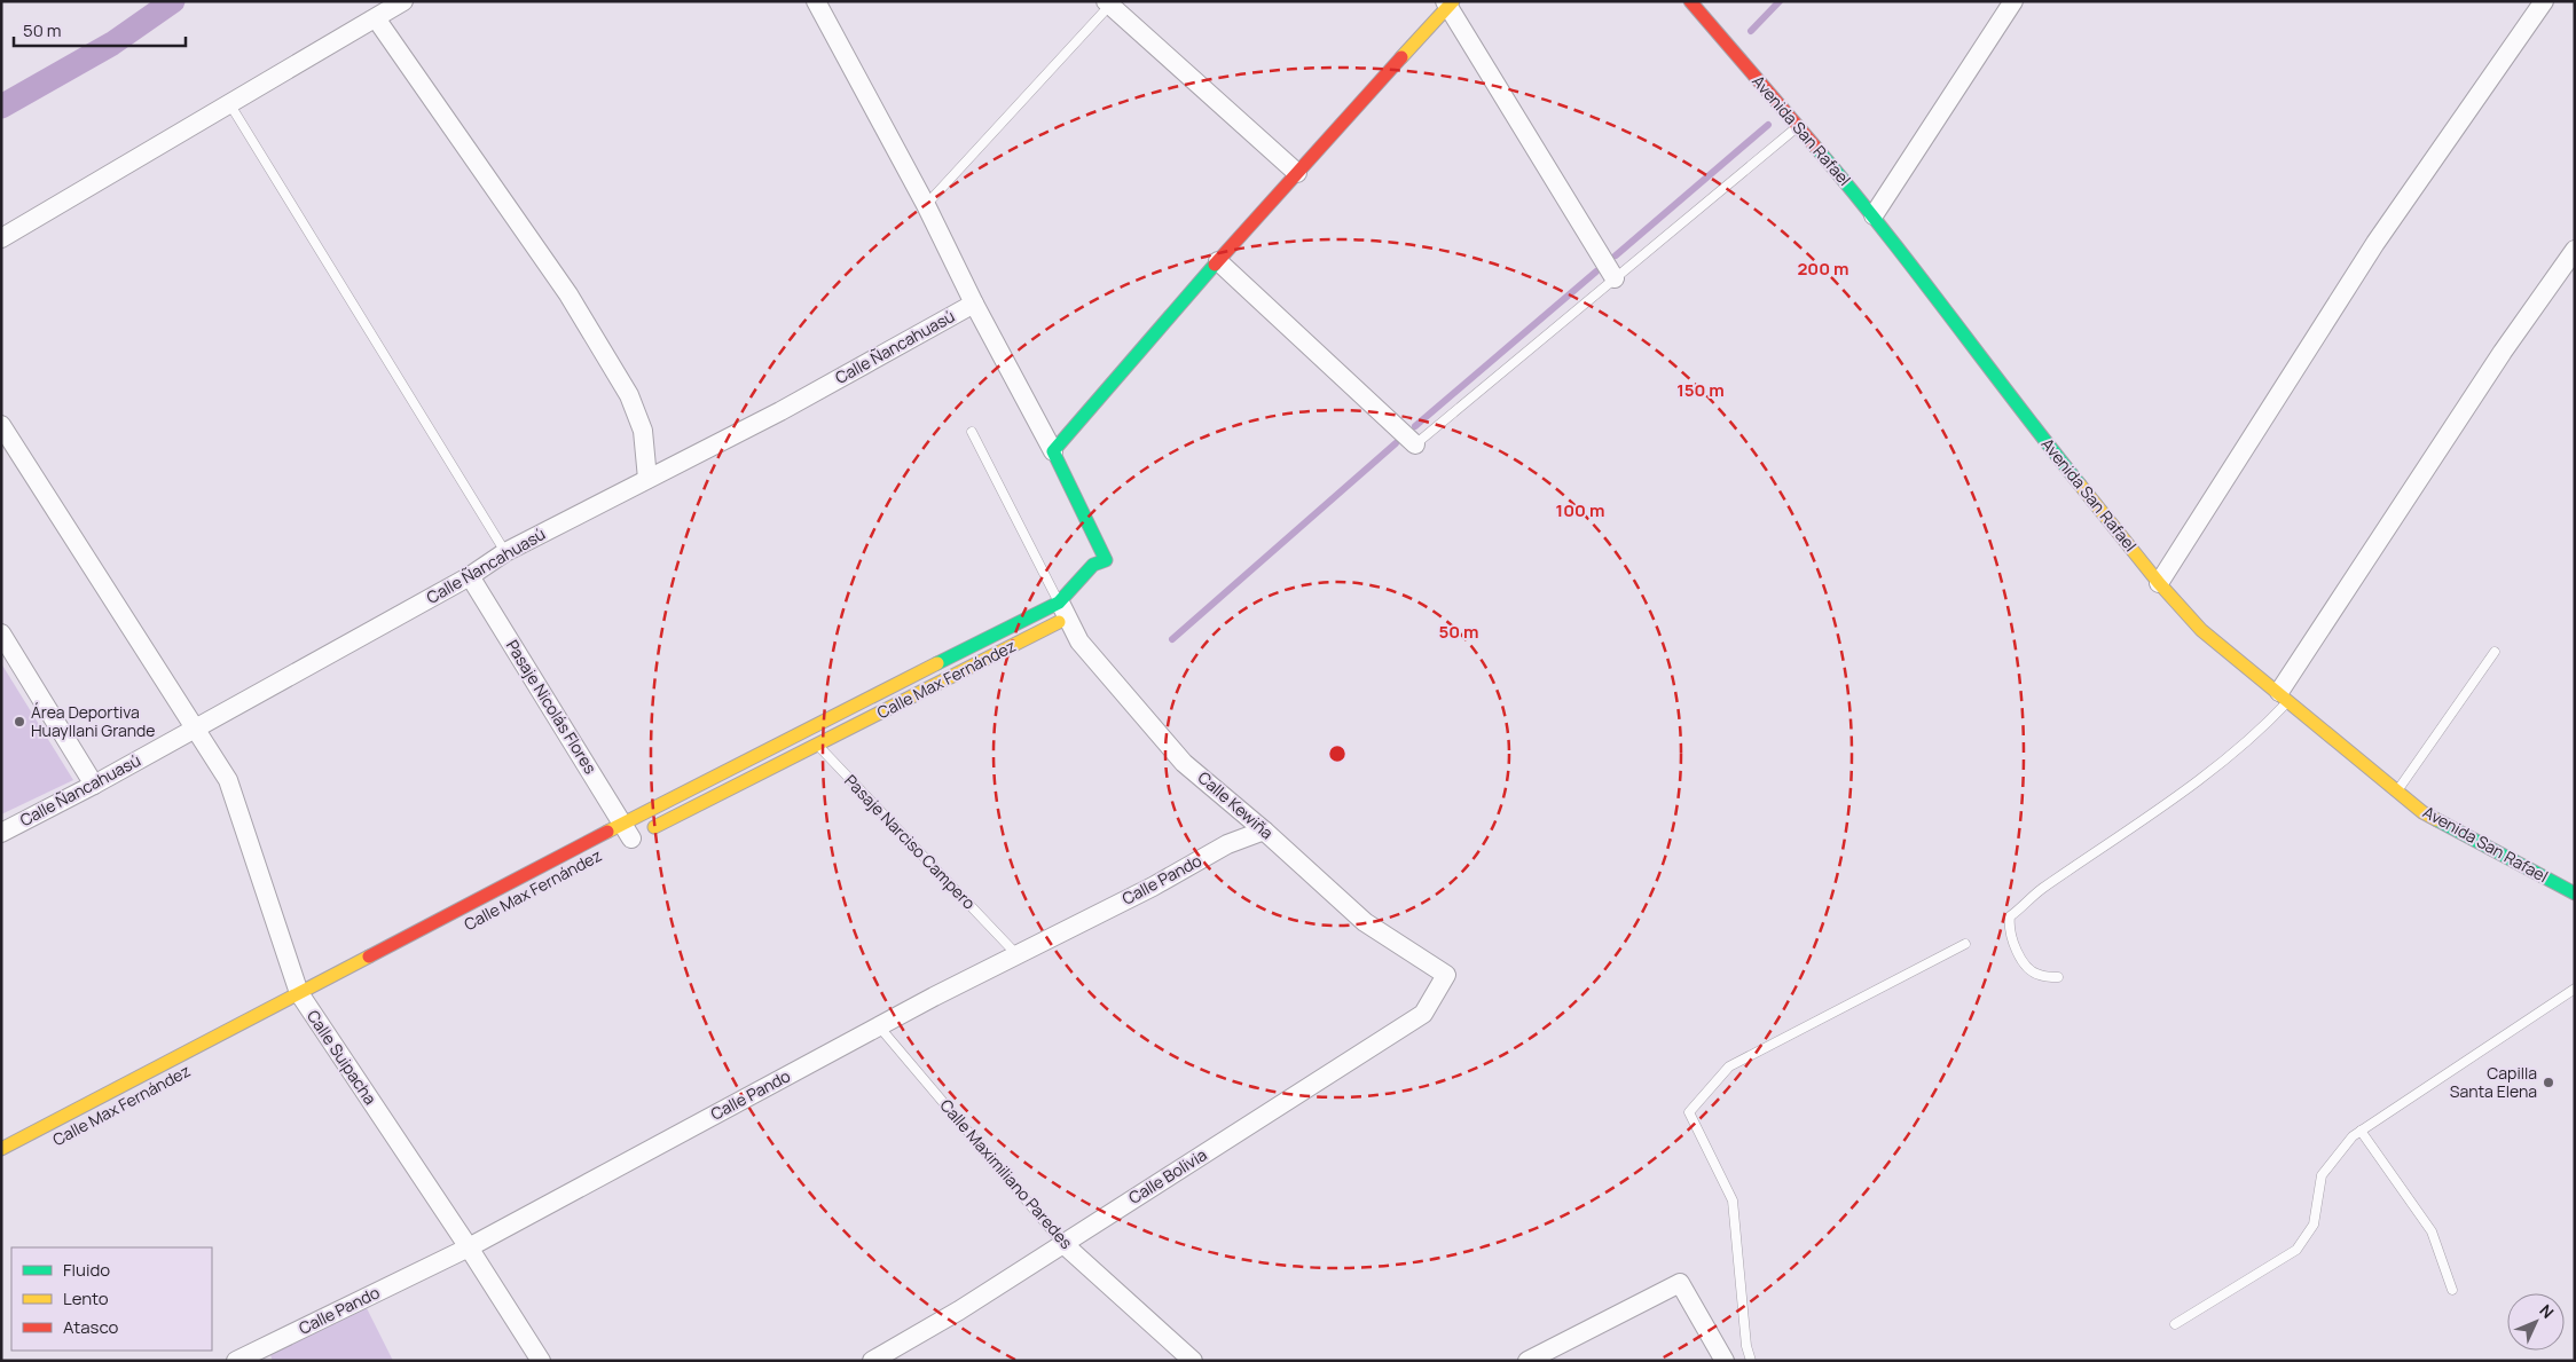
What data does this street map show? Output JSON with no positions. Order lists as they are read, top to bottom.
{
  "streets": {
    "street": [
      "Avenida San Rafael",
      "Calle Ñancahuasú",
      "Calle Max Fernández",
      "Pasaje Nicolás Flores",
      "Calle Kewiña",
      "Calle Pando",
      "Calle Suipacha",
      "Calle Maximiliano Paredes",
      "Calle Bolivia"
    ],
    "lane": ["Pasaje Narciso Campero"]
  },
  "crossings": [
    ["Calle Ñancahuasú", "Pasaje Nicolás Flores"],
    ["Calle Ñancahuasú", "Calle Suipacha"],
    ["Calle Max Fernández", "Pasaje Nicolás Flores"],
    ["Calle Max Fernández", "Calle Kewiña"],
    ["Calle Max Fernández", "Pasaje Narciso Campero"],
    ["Calle Max Fernández", "Calle Suipacha"],
    ["Calle Kewiña", "Calle Pando"],
    ["Calle Kewiña", "Calle Bolivia"],
    ["Pasaje Narciso Campero", "Calle Pando"],
    ["Calle Pando", "Calle Suipacha"],
    ["Calle Pando", "Calle Maximiliano Paredes"],
    ["Calle Maximiliano Paredes", "Calle Bolivia"]
  ],
  "places": ["Área Deportiva Huayllani Grande", "Capilla Santa Elena"],
  "legend": ["Fluido", "Lento", "Atasco"],
  "scale_bar": "50 m",
  "north": "top right",
  "rings": [
    "200 m",
    "150 m",
    "100 m",
    "50 m"
  ]
}
